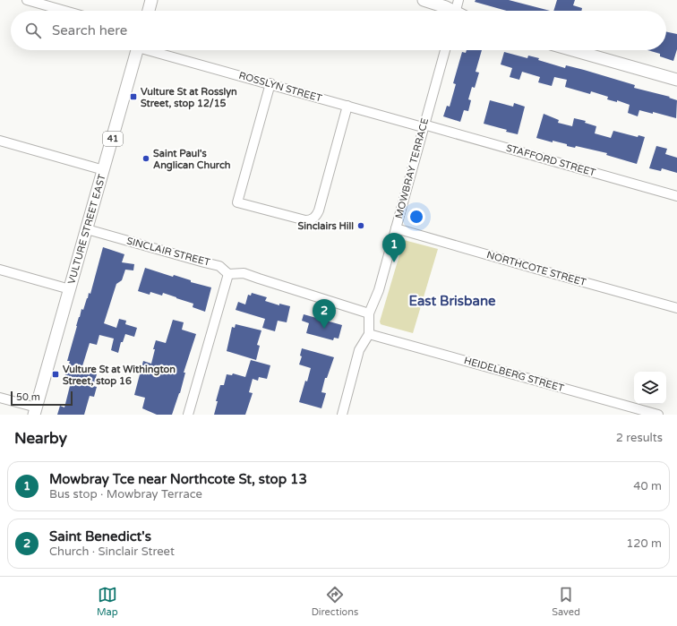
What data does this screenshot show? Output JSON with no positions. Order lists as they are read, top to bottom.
{
  "streets": {
    "main road": ["41", "VULTURE STREET EAST"],
    "street": [
      "ROSSLYN STREET",
      "STAFFORD STREET",
      "MOWBRAY TERRACE",
      "SINCLAIR STREET",
      "NORTHCOTE STREET",
      "HEIDELBERG STREET"
    ]
  },
  "crossings": [
    ["ROSSLYN STREET", "STAFFORD STREET"],
    ["ROSSLYN STREET", "MOWBRAY TERRACE"],
    ["STAFFORD STREET", "MOWBRAY TERRACE"],
    ["MOWBRAY TERRACE", "NORTHCOTE STREET"],
    ["MOWBRAY TERRACE", "HEIDELBERG STREET"],
    ["VULTURE STREET EAST", "SINCLAIR STREET"]
  ],
  "districts": ["East Brisbane"],
  "places": {
    "transit": ["Vulture St at Rosslyn Street, stop 12/15", "Vulture St at Withington Street, stop 16"],
    "other": ["Saint Paul's Anglican Church", "Sinclairs Hill"]
  },
  "scale_bar": "50 m",
  "page": {
    "search": "Search here",
    "pins": ["1", "2"],
    "scale": "50 m",
    "heading": ["Nearby", "2 results"],
    "list": [
      {
        "mark": "1",
        "name": "Mowbray Tce near Northcote St, stop 13",
        "note": "Bus stop · Mowbray Terrace",
        "value": "40 m"
      },
      {
        "mark": "2",
        "name": "Saint Benedict's",
        "note": "Church · Sinclair Street",
        "value": "120 m"
      }
    ],
    "nav": ["Map", "Directions", "Saved"]
  }
}
